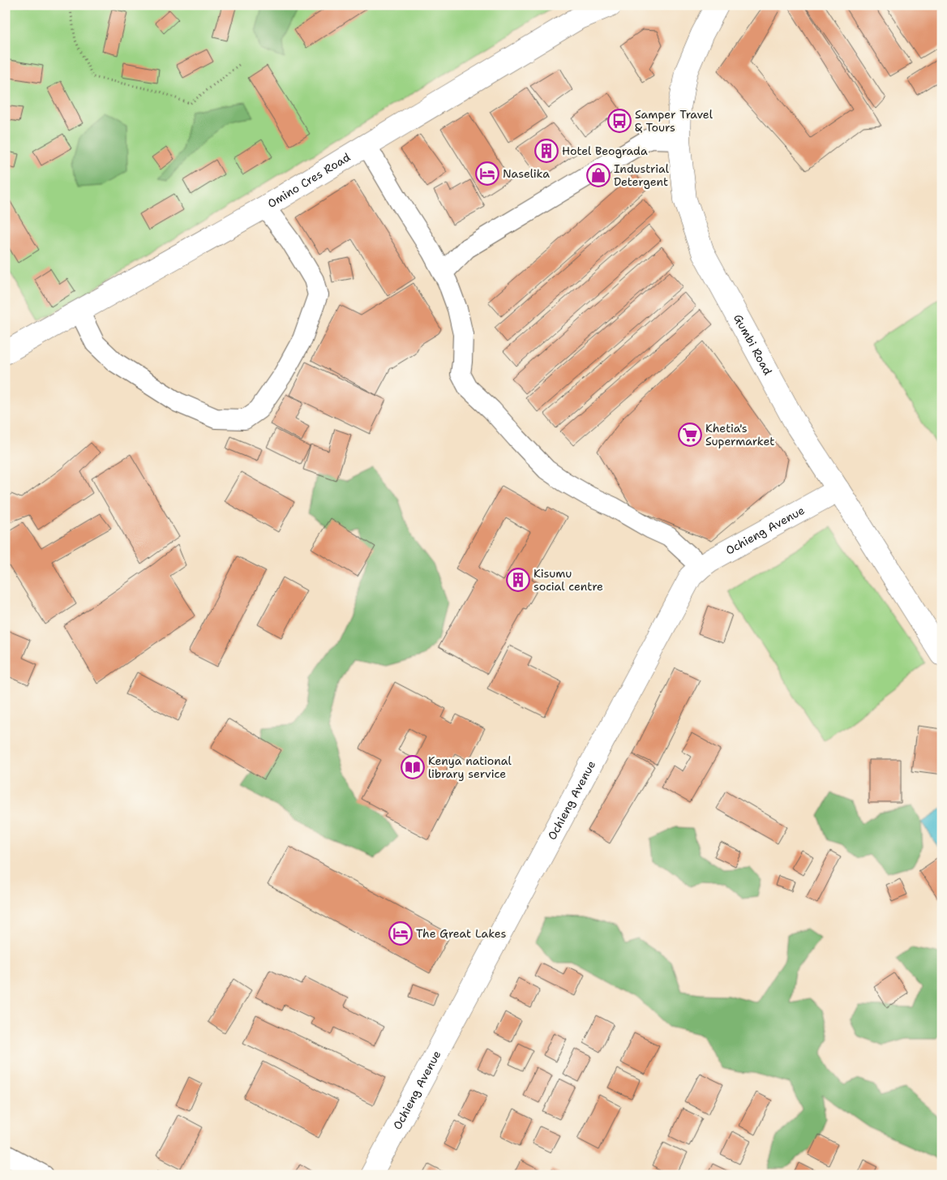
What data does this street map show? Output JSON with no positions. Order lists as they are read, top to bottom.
{
  "streets": {
    "street": ["Omino Cres Road", "Gumbi Road", "Ochieng Avenue"]
  },
  "crossings": [
    ["Gumbi Road", "Ochieng Avenue"]
  ],
  "places": {
    "bus stop": ["Samper Travel & Tours"],
    "building": ["Hotel Beograda", "Kisumu social centre"],
    "hotel": ["Naselika", "The Great Lakes"],
    "shop": ["Industrial Detergent"],
    "supermarket": ["Khetia's Supermarket"],
    "library": ["Kenya national library service"]
  }
}
